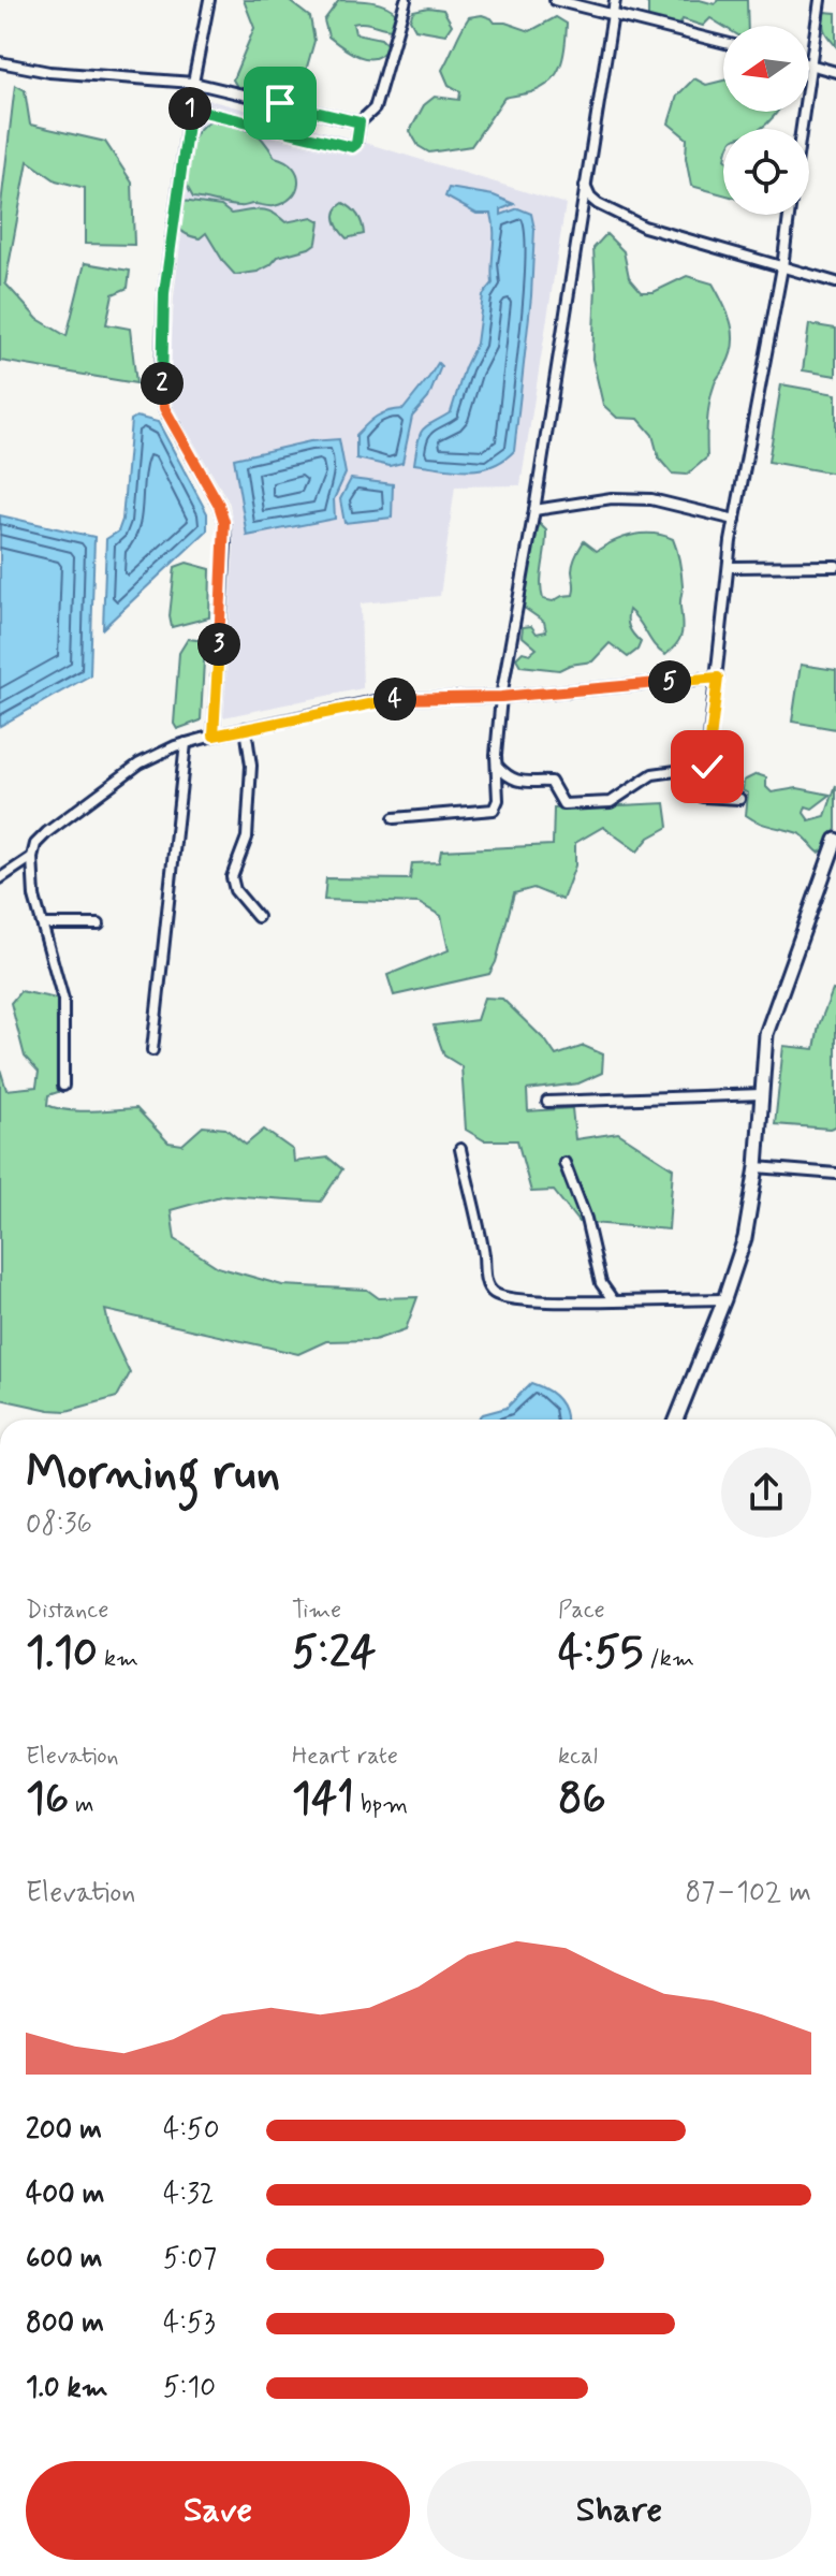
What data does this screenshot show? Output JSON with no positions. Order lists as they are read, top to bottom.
{
  "north": "left",
  "page": {
    "pins": [
      "1",
      "2",
      "3",
      "5",
      "4"
    ],
    "heading": ["Morning run", "08:36"],
    "stats": [
      ["Distance", "1.10 km"],
      ["Time", "5:24"],
      ["Pace", "4:55 /km"],
      ["Elevation", "16 m"],
      ["Heart rate", "141 bpm"],
      ["kcal", "86"]
    ],
    "chart": ["Elevation", "87–102 m"],
    "list": [
      {
        "name": "200 m",
        "note": "4:50"
      },
      {
        "name": "400 m",
        "note": "4:32"
      },
      {
        "name": "600 m",
        "note": "5:07"
      },
      {
        "name": "800 m",
        "note": "4:53"
      },
      {
        "name": "1.0 km",
        "note": "5:10"
      }
    ],
    "buttons": ["Save", "Share"]
  }
}
